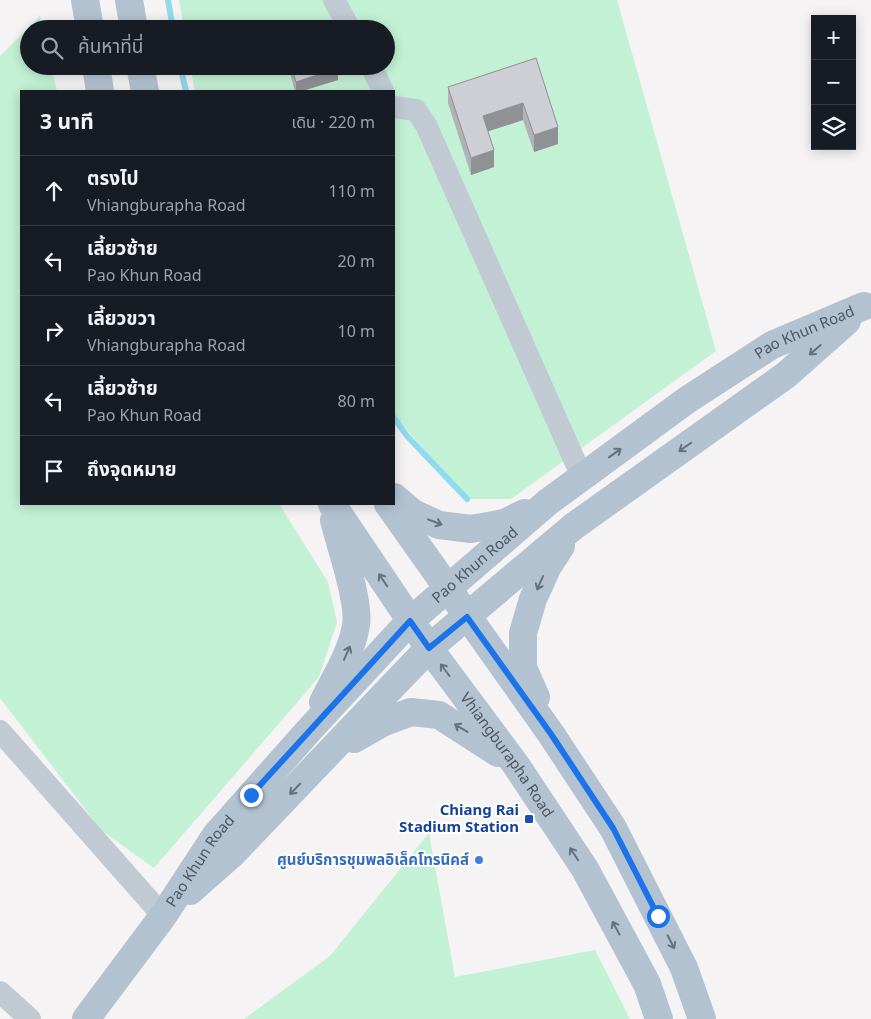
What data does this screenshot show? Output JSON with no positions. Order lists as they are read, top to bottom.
{
  "streets": {
    "main road": ["Pao Khun Road", "Vhiangburapha Road"]
  },
  "crossings": [
    ["Pao Khun Road", "Vhiangburapha Road"]
  ],
  "places": {
    "transit": ["Chiang Rai Stadium Station"],
    "other": ["ศูนย์บริการชุมพลอิเล็คโทรนิคส์"]
  },
  "page": {
    "map_buttons": ["+", "−"],
    "search": "ค้นหาที่นี่",
    "heading": ["3 นาที", "เดิน · 220 m"],
    "list": [
      ["ตรงไป", "Vhiangburapha Road", "110 m"],
      ["เลี้ยวซ้าย", "Pao Khun Road", "20 m"],
      ["เลี้ยวขวา", "Vhiangburapha Road", "10 m"],
      ["เลี้ยวซ้าย", "Pao Khun Road", "80 m"],
      "ถึงจุดหมาย"
    ]
  }
}
